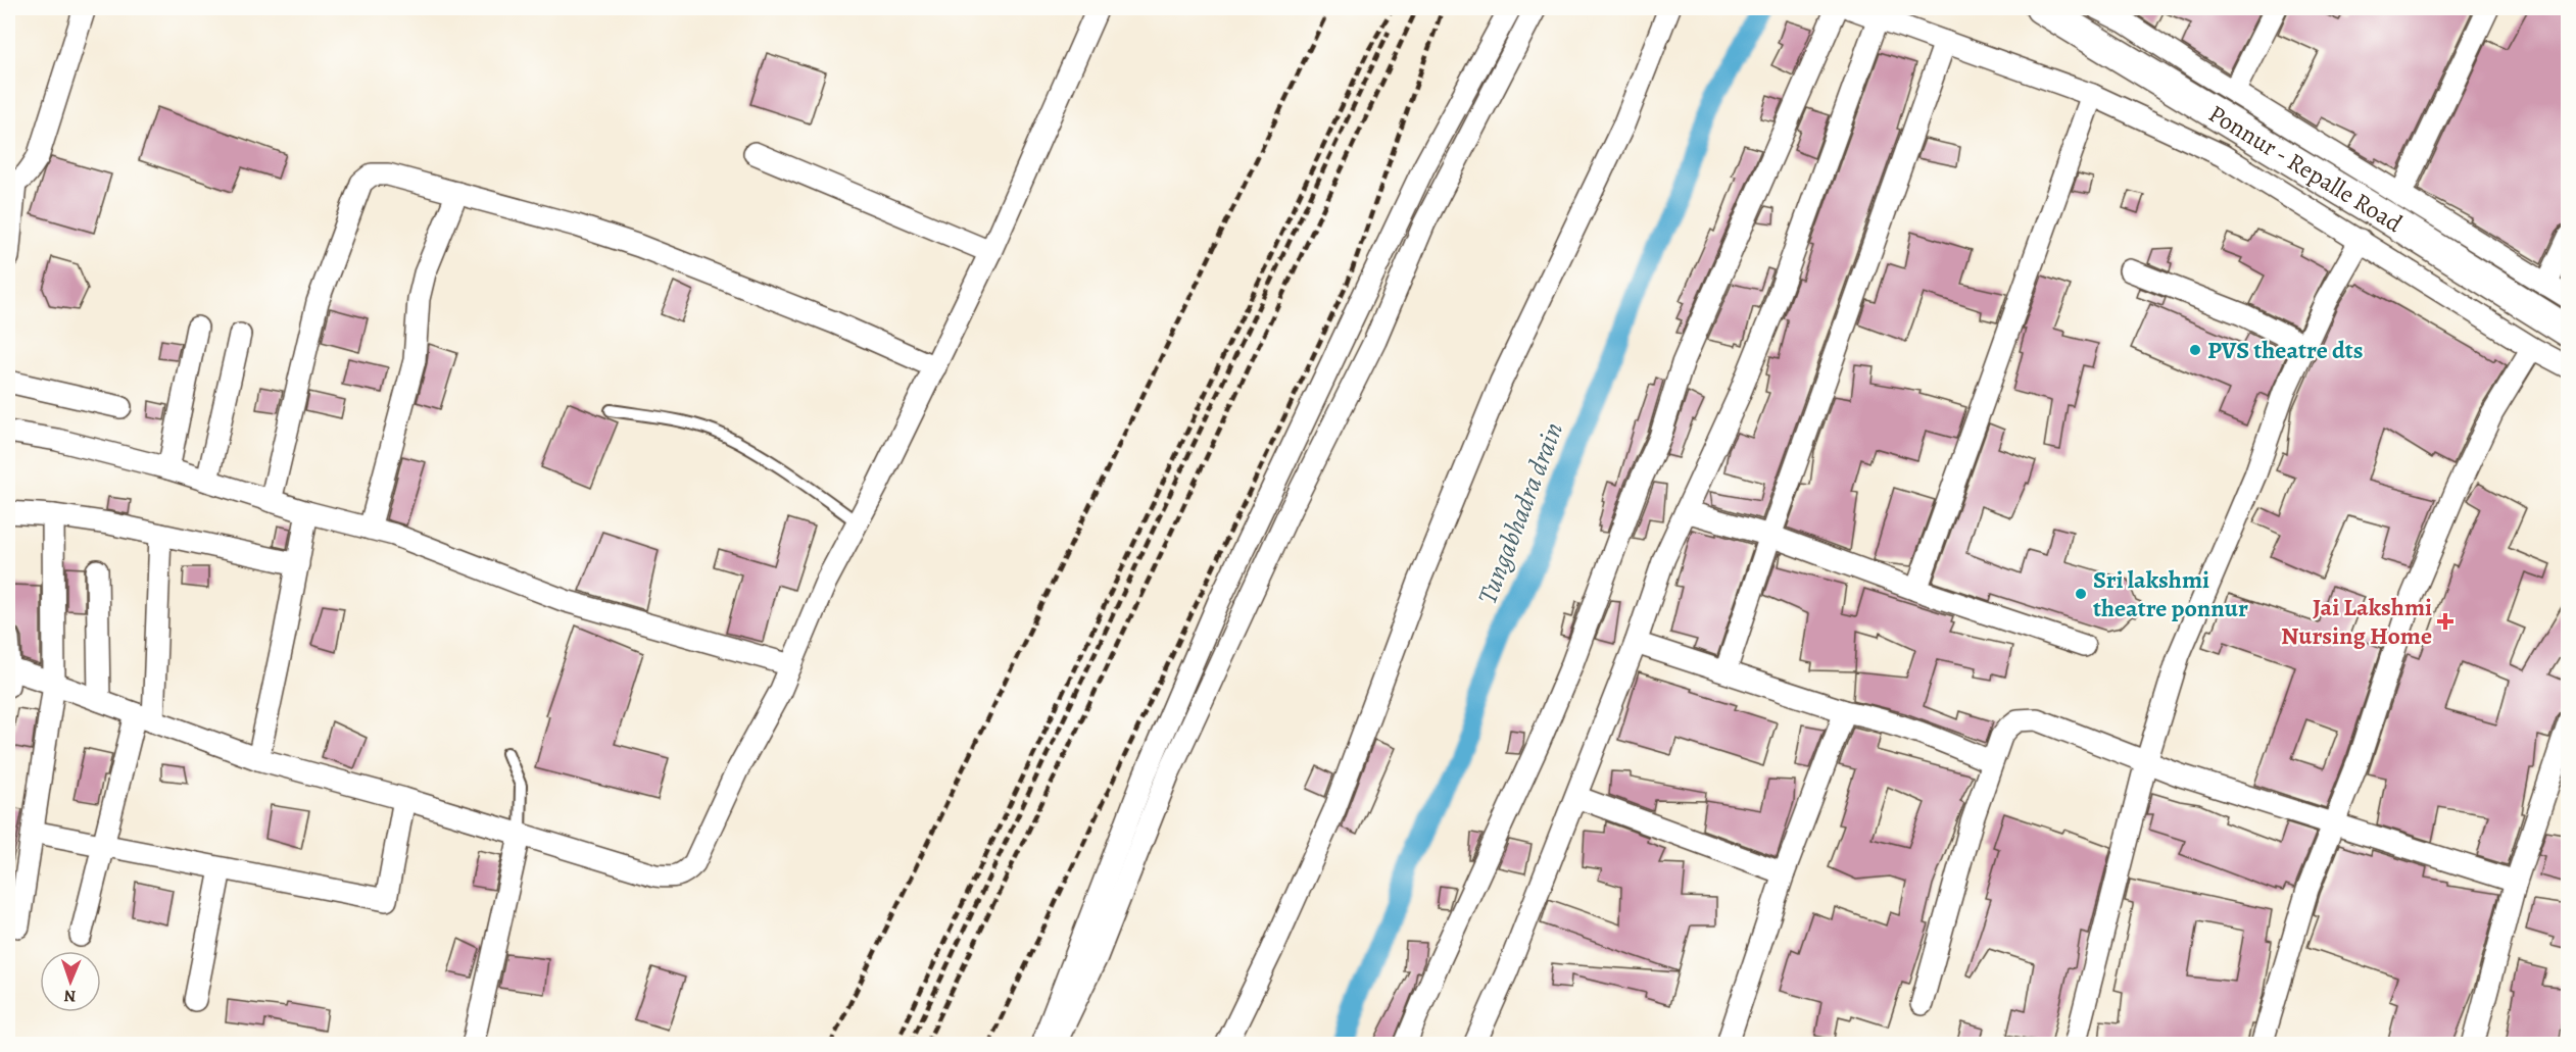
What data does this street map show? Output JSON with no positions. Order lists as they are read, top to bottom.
{
  "streets": {
    "main road": ["Ponnur - Repalle Road"]
  },
  "water": ["Tungabhadra drain"],
  "places": {
    "other": ["PVS theatre dts", "Sri lakshmi theatre ponnur"],
    "health": ["Jai Lakshmi Nursing Home"]
  },
  "north": "bottom"
}
